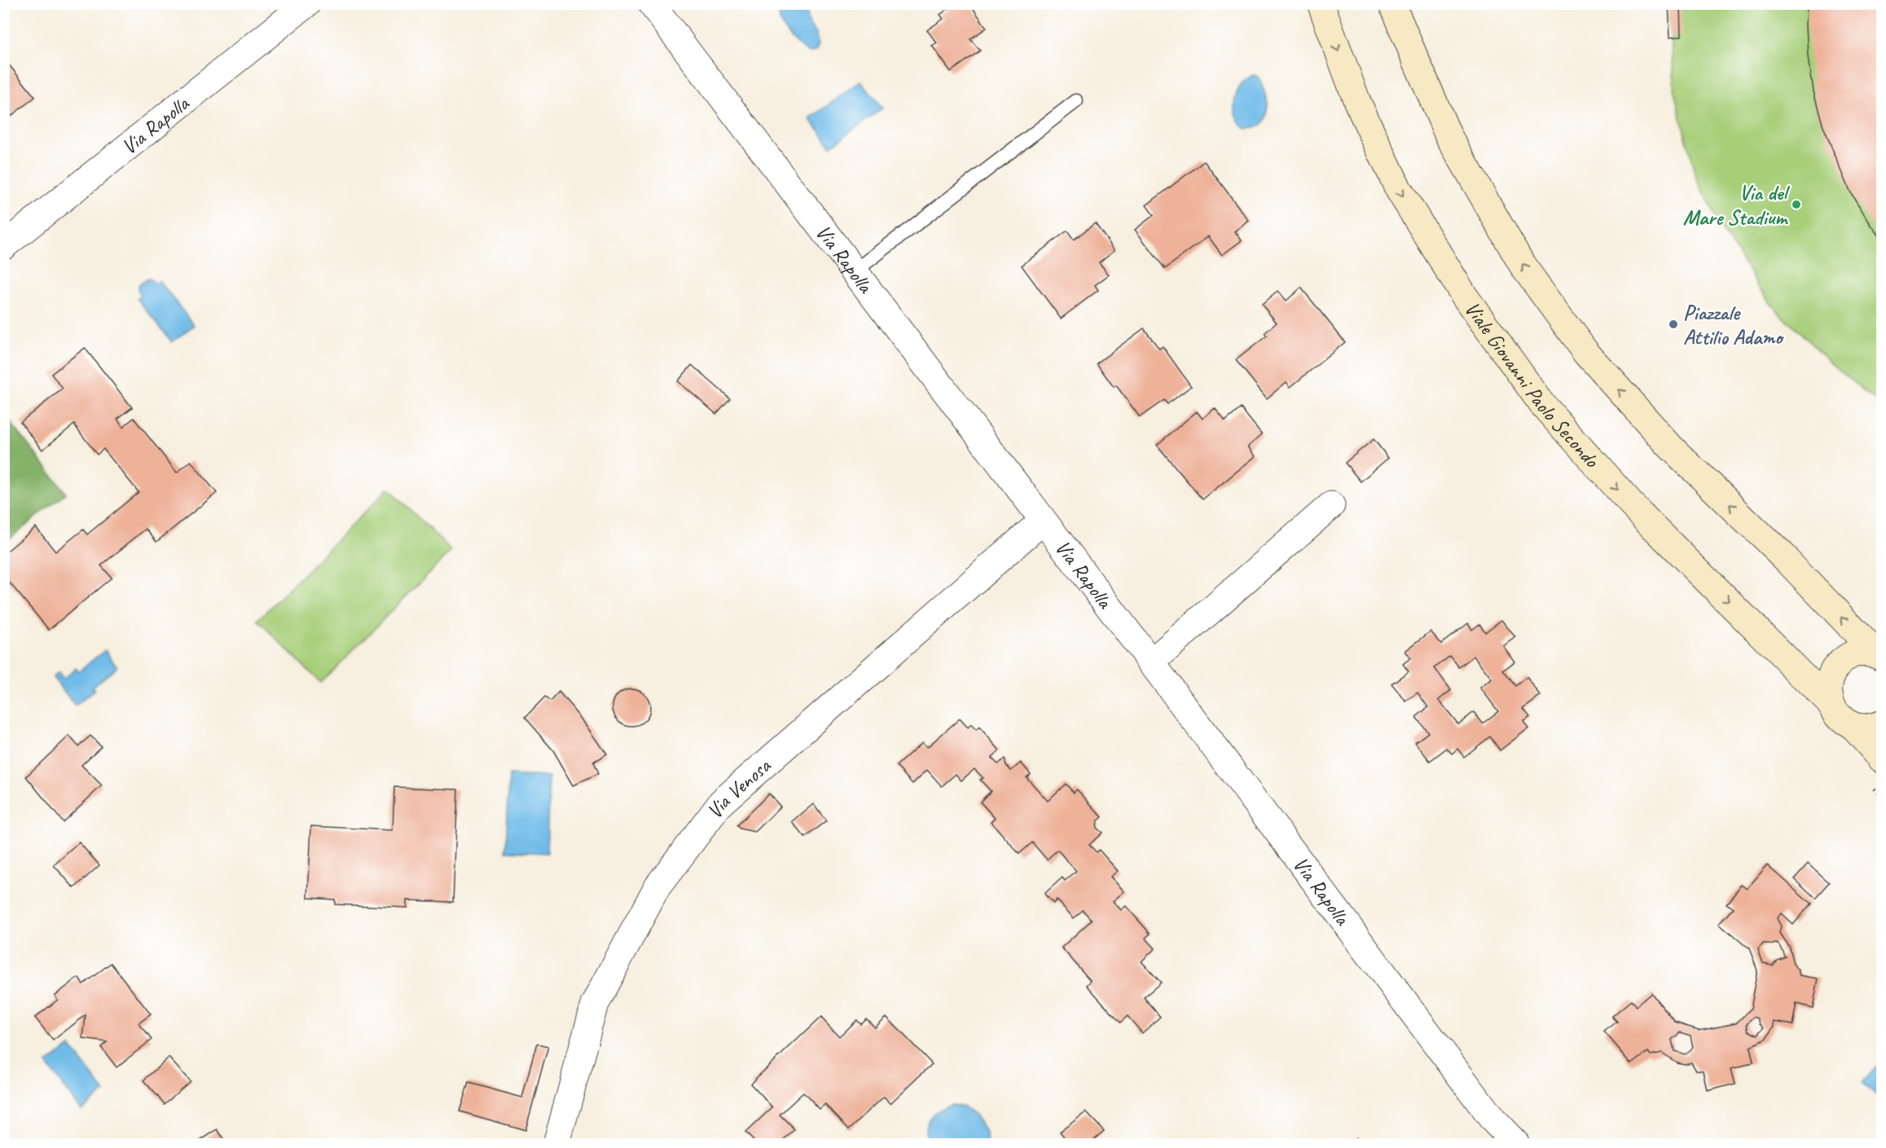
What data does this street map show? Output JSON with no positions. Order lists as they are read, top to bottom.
{
  "streets": {
    "main road": ["Viale Giovanni Paolo Secondo"],
    "street": ["Via Rapolla", "Via Venosa"]
  },
  "crossings": [
    ["Via Rapolla", "Via Venosa"]
  ],
  "places": ["Via del Mare Stadium", "Piazzale Attilio Adamo"]
}
